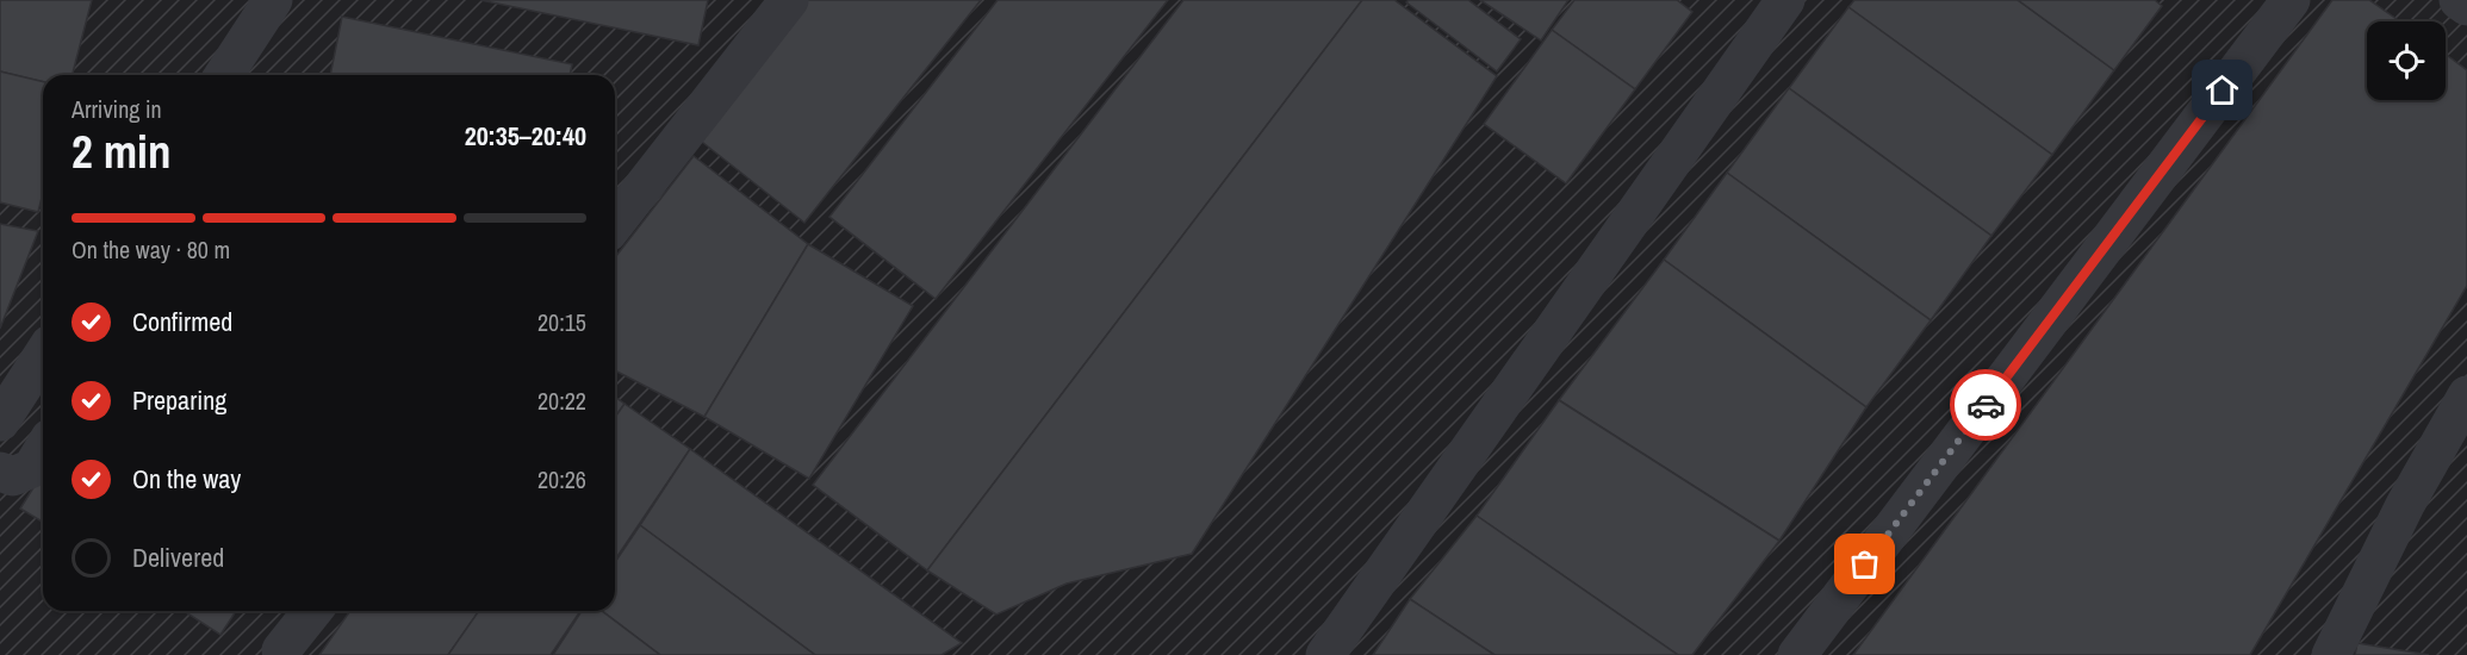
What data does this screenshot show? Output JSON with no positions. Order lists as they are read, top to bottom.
{
  "page": {
    "heading": ["2 min", "Arriving in", "20:35–20:40"],
    "bar": "On the way · 80 m",
    "list": [
      ["Confirmed", "20:15"],
      ["Preparing", "20:22"],
      ["On the way", "20:26"],
      "Delivered"
    ]
  }
}
